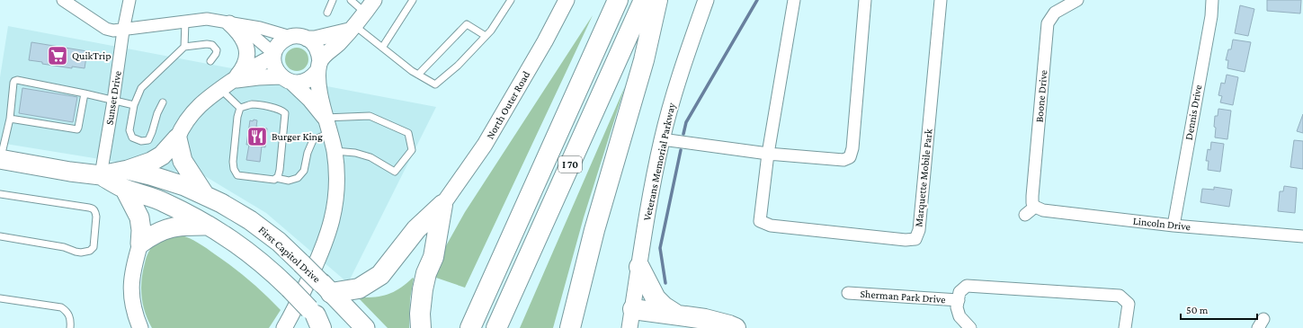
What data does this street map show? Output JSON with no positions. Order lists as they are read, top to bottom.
{
  "streets": {
    "highway": ["I 70"],
    "main road": ["First Capitol Drive"],
    "street": [
      "Boone Drive",
      "Sunset Drive",
      "North Outer Road",
      "Dennis Drive",
      "Veterans Memorial Parkway",
      "Marquette Mobile Park",
      "Lincoln Drive",
      "Sherman Park Drive"
    ]
  },
  "crossings": [
    ["Boone Drive", "Lincoln Drive"],
    ["Sunset Drive", "First Capitol Drive"],
    ["Dennis Drive", "Lincoln Drive"]
  ],
  "places": {
    "supermarket": ["QuikTrip"],
    "restaurant": ["Burger King"]
  },
  "scale_bar": "50 m"
}
